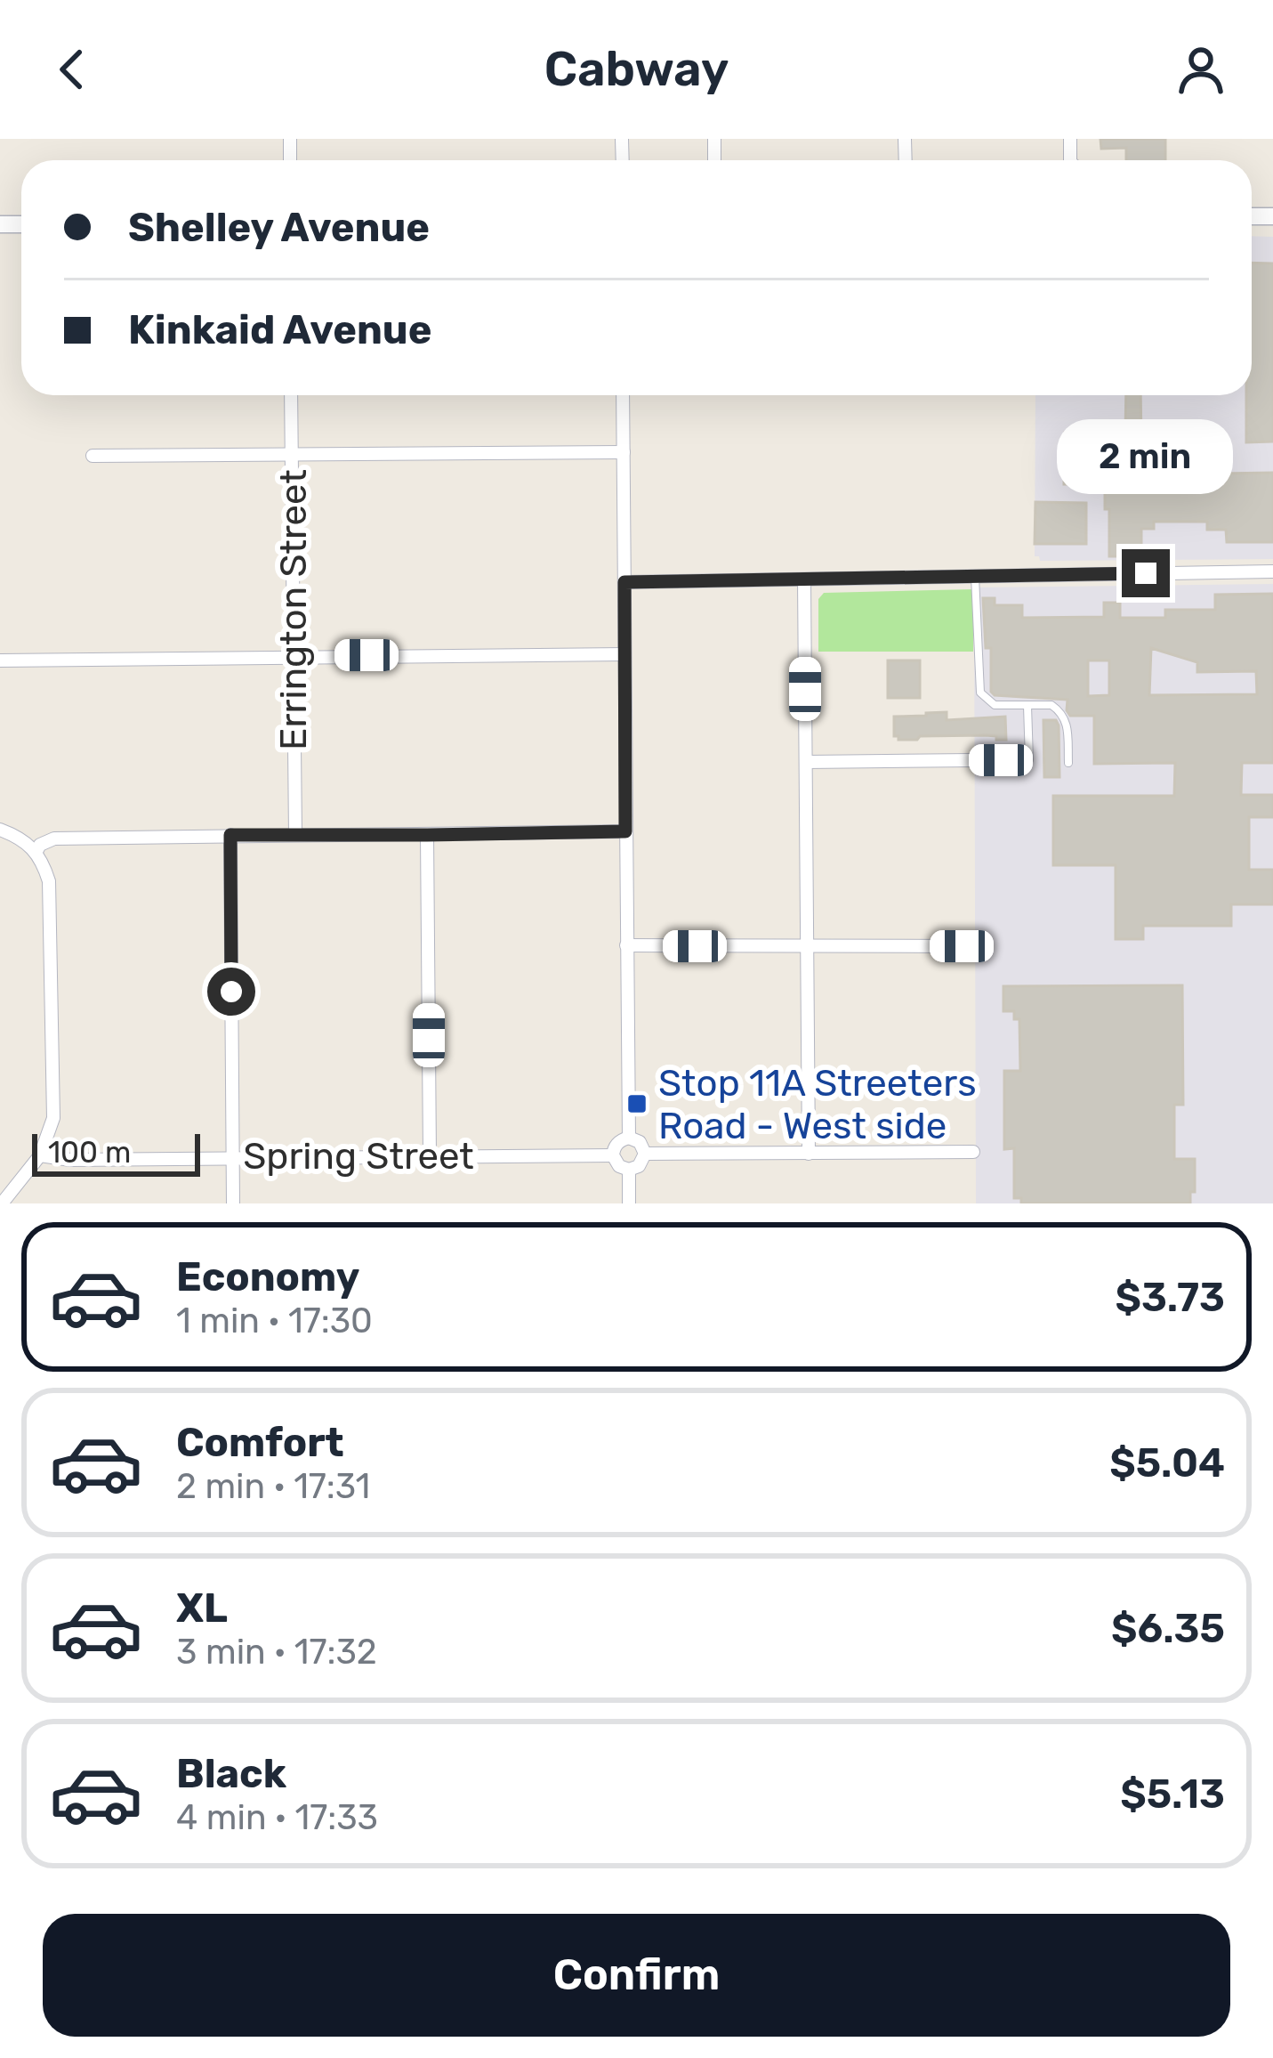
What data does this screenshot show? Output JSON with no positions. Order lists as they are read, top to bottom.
{
  "streets": {
    "street": ["Errington Street", "Spring Street"]
  },
  "places": {
    "transit": ["Stop 11A Streeters Road - West side"]
  },
  "scale_bar": "100 m",
  "page": {
    "header": "Cabway",
    "banner": ["Shelley Avenue", "Kinkaid Avenue"],
    "bubble": "2 min",
    "scale": "100 m",
    "list": [
      {
        "name": "Economy",
        "note": "1 min · 17:30",
        "value": "$3.73"
      },
      {
        "name": "Comfort",
        "note": "2 min · 17:31",
        "value": "$5.04"
      },
      {
        "name": "XL",
        "note": "3 min · 17:32",
        "value": "$6.35"
      },
      {
        "name": "Black",
        "note": "4 min · 17:33",
        "value": "$5.13"
      }
    ],
    "buttons": "Confirm"
  }
}
